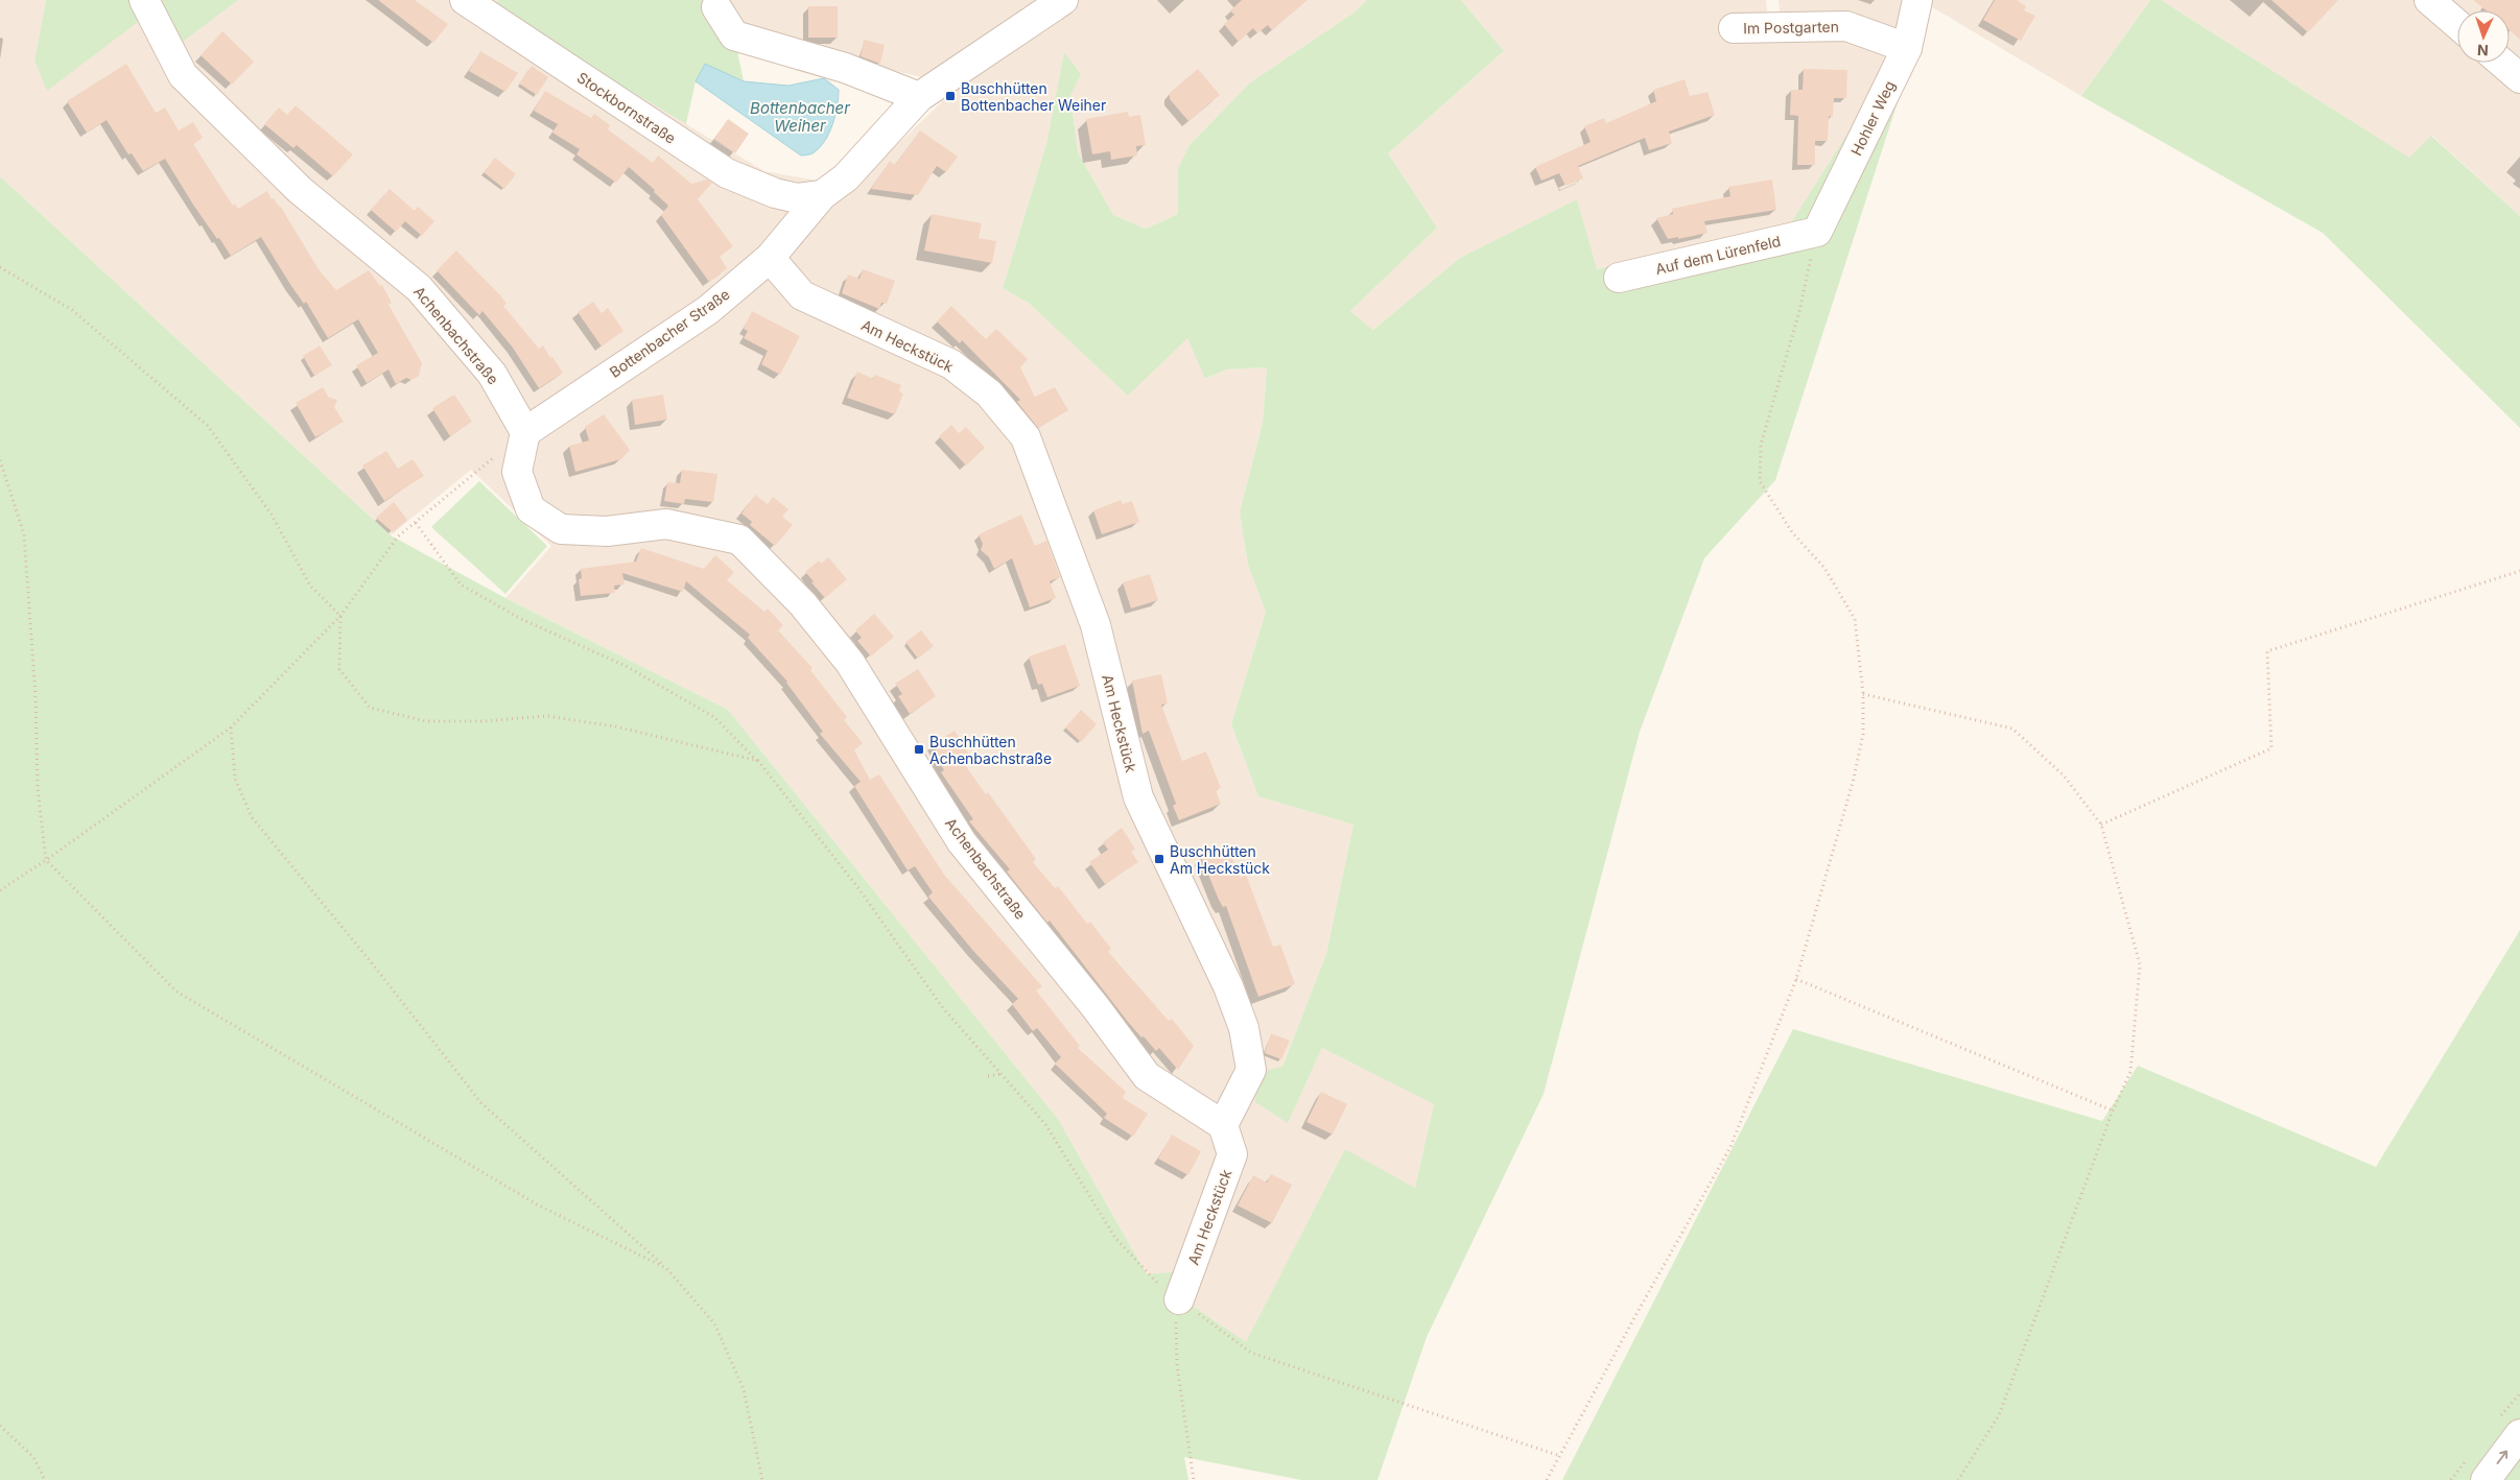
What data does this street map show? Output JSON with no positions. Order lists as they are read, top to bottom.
{
  "streets": {
    "street": [
      "Im Postgarten",
      "Stockbornstraße",
      "Hohler Weg",
      "Auf dem Lürenfeld",
      "Bottenbacher Straße",
      "Achenbachstraße",
      "Am Heckstück"
    ]
  },
  "crossings": [
    ["Im Postgarten", "Hohler Weg"],
    ["Stockbornstraße", "Bottenbacher Straße"],
    ["Hohler Weg", "Auf dem Lürenfeld"],
    ["Bottenbacher Straße", "Achenbachstraße"],
    ["Bottenbacher Straße", "Am Heckstück"],
    ["Achenbachstraße", "Am Heckstück"]
  ],
  "water": ["Bottenbacher Weiher"],
  "places": {
    "transit": ["Buschhütten Bottenbacher Weiher", "Buschhütten Achenbachstraße", "Buschhütten Am Heckstück"]
  },
  "north": "bottom"
}
